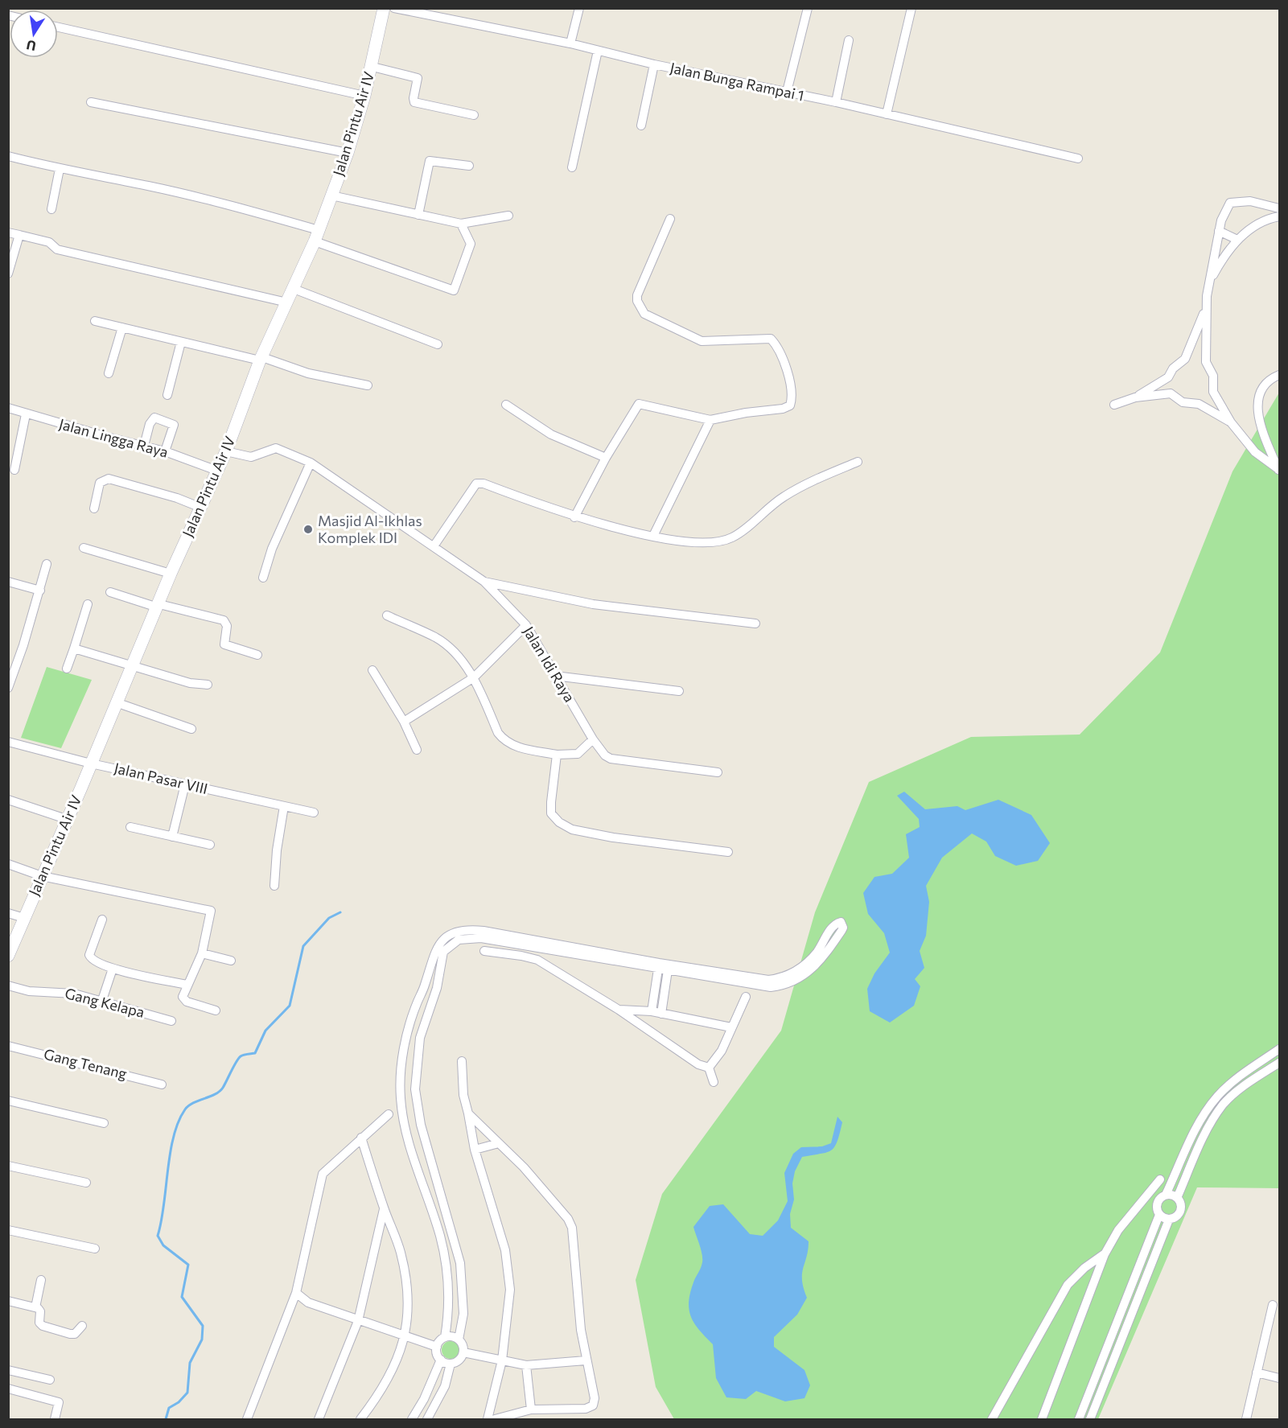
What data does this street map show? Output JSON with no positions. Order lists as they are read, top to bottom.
{
  "streets": {
    "main road": ["Jalan Pintu Air IV"],
    "street": [
      "Jalan Bunga Rampai 1",
      "Jalan Lingga Raya",
      "Jalan Idi Raya",
      "Jalan Pasar VIII",
      "Gang Kelapa",
      "Gang Tenang"
    ]
  },
  "crossings": [
    ["Jalan Pintu Air IV", "Jalan Lingga Raya"],
    ["Jalan Pintu Air IV", "Jalan Idi Raya"],
    ["Jalan Pintu Air IV", "Jalan Pasar VIII"]
  ],
  "places": ["Masjid Al-Ikhlas Komplek IDI"],
  "north": "bottom"
}
